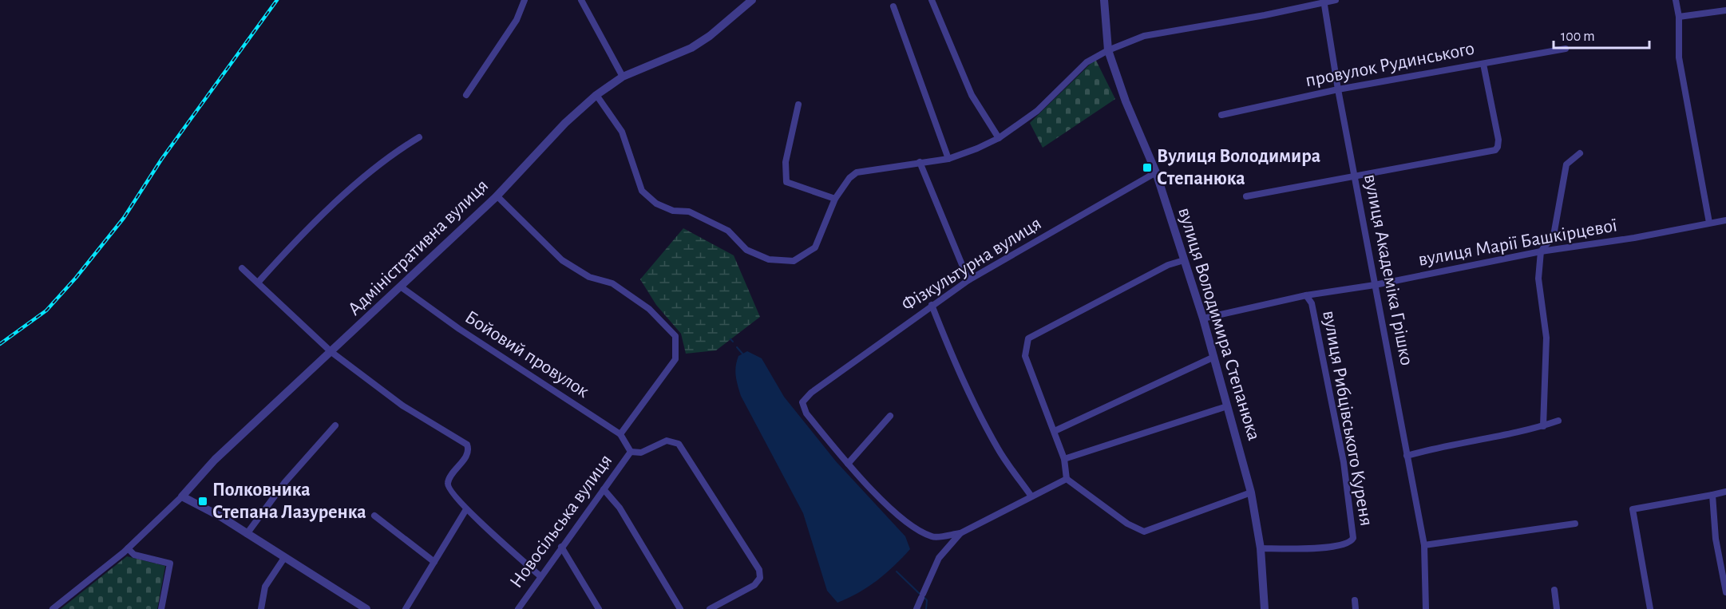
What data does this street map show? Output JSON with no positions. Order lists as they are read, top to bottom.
{
  "streets": {
    "street": [
      "провулок Рудинського",
      "вулиця Марії Башкірцевої",
      "Адміністративна вулиця",
      "Фізкультурна вулиця",
      "вулиця Академіка Грішко",
      "вулиця Володимира Степанюка",
      "Бойовий провулок",
      "вулиця Рибцівського Куреня",
      "Новосільська вулиця"
    ]
  },
  "crossings": [
    ["провулок Рудинського", "вулиця Академіка Грішко"],
    ["вулиця Марії Башкірцевої", "вулиця Академіка Грішко"],
    ["вулиця Марії Башкірцевої", "вулиця Володимира Степанюка"],
    ["вулиця Марії Башкірцевої", "вулиця Рибцівського Куреня"],
    ["Адміністративна вулиця", "Бойовий провулок"],
    ["Фізкультурна вулиця", "вулиця Володимира Степанюка"],
    ["вулиця Володимира Степанюка", "вулиця Рибцівського Куреня"],
    ["Бойовий провулок", "Новосільська вулиця"]
  ],
  "places": {
    "transit": ["Вулиця Володимира Степанюка", "Полковника Степана Лазуренка"]
  },
  "scale_bar": "100 m"
}
